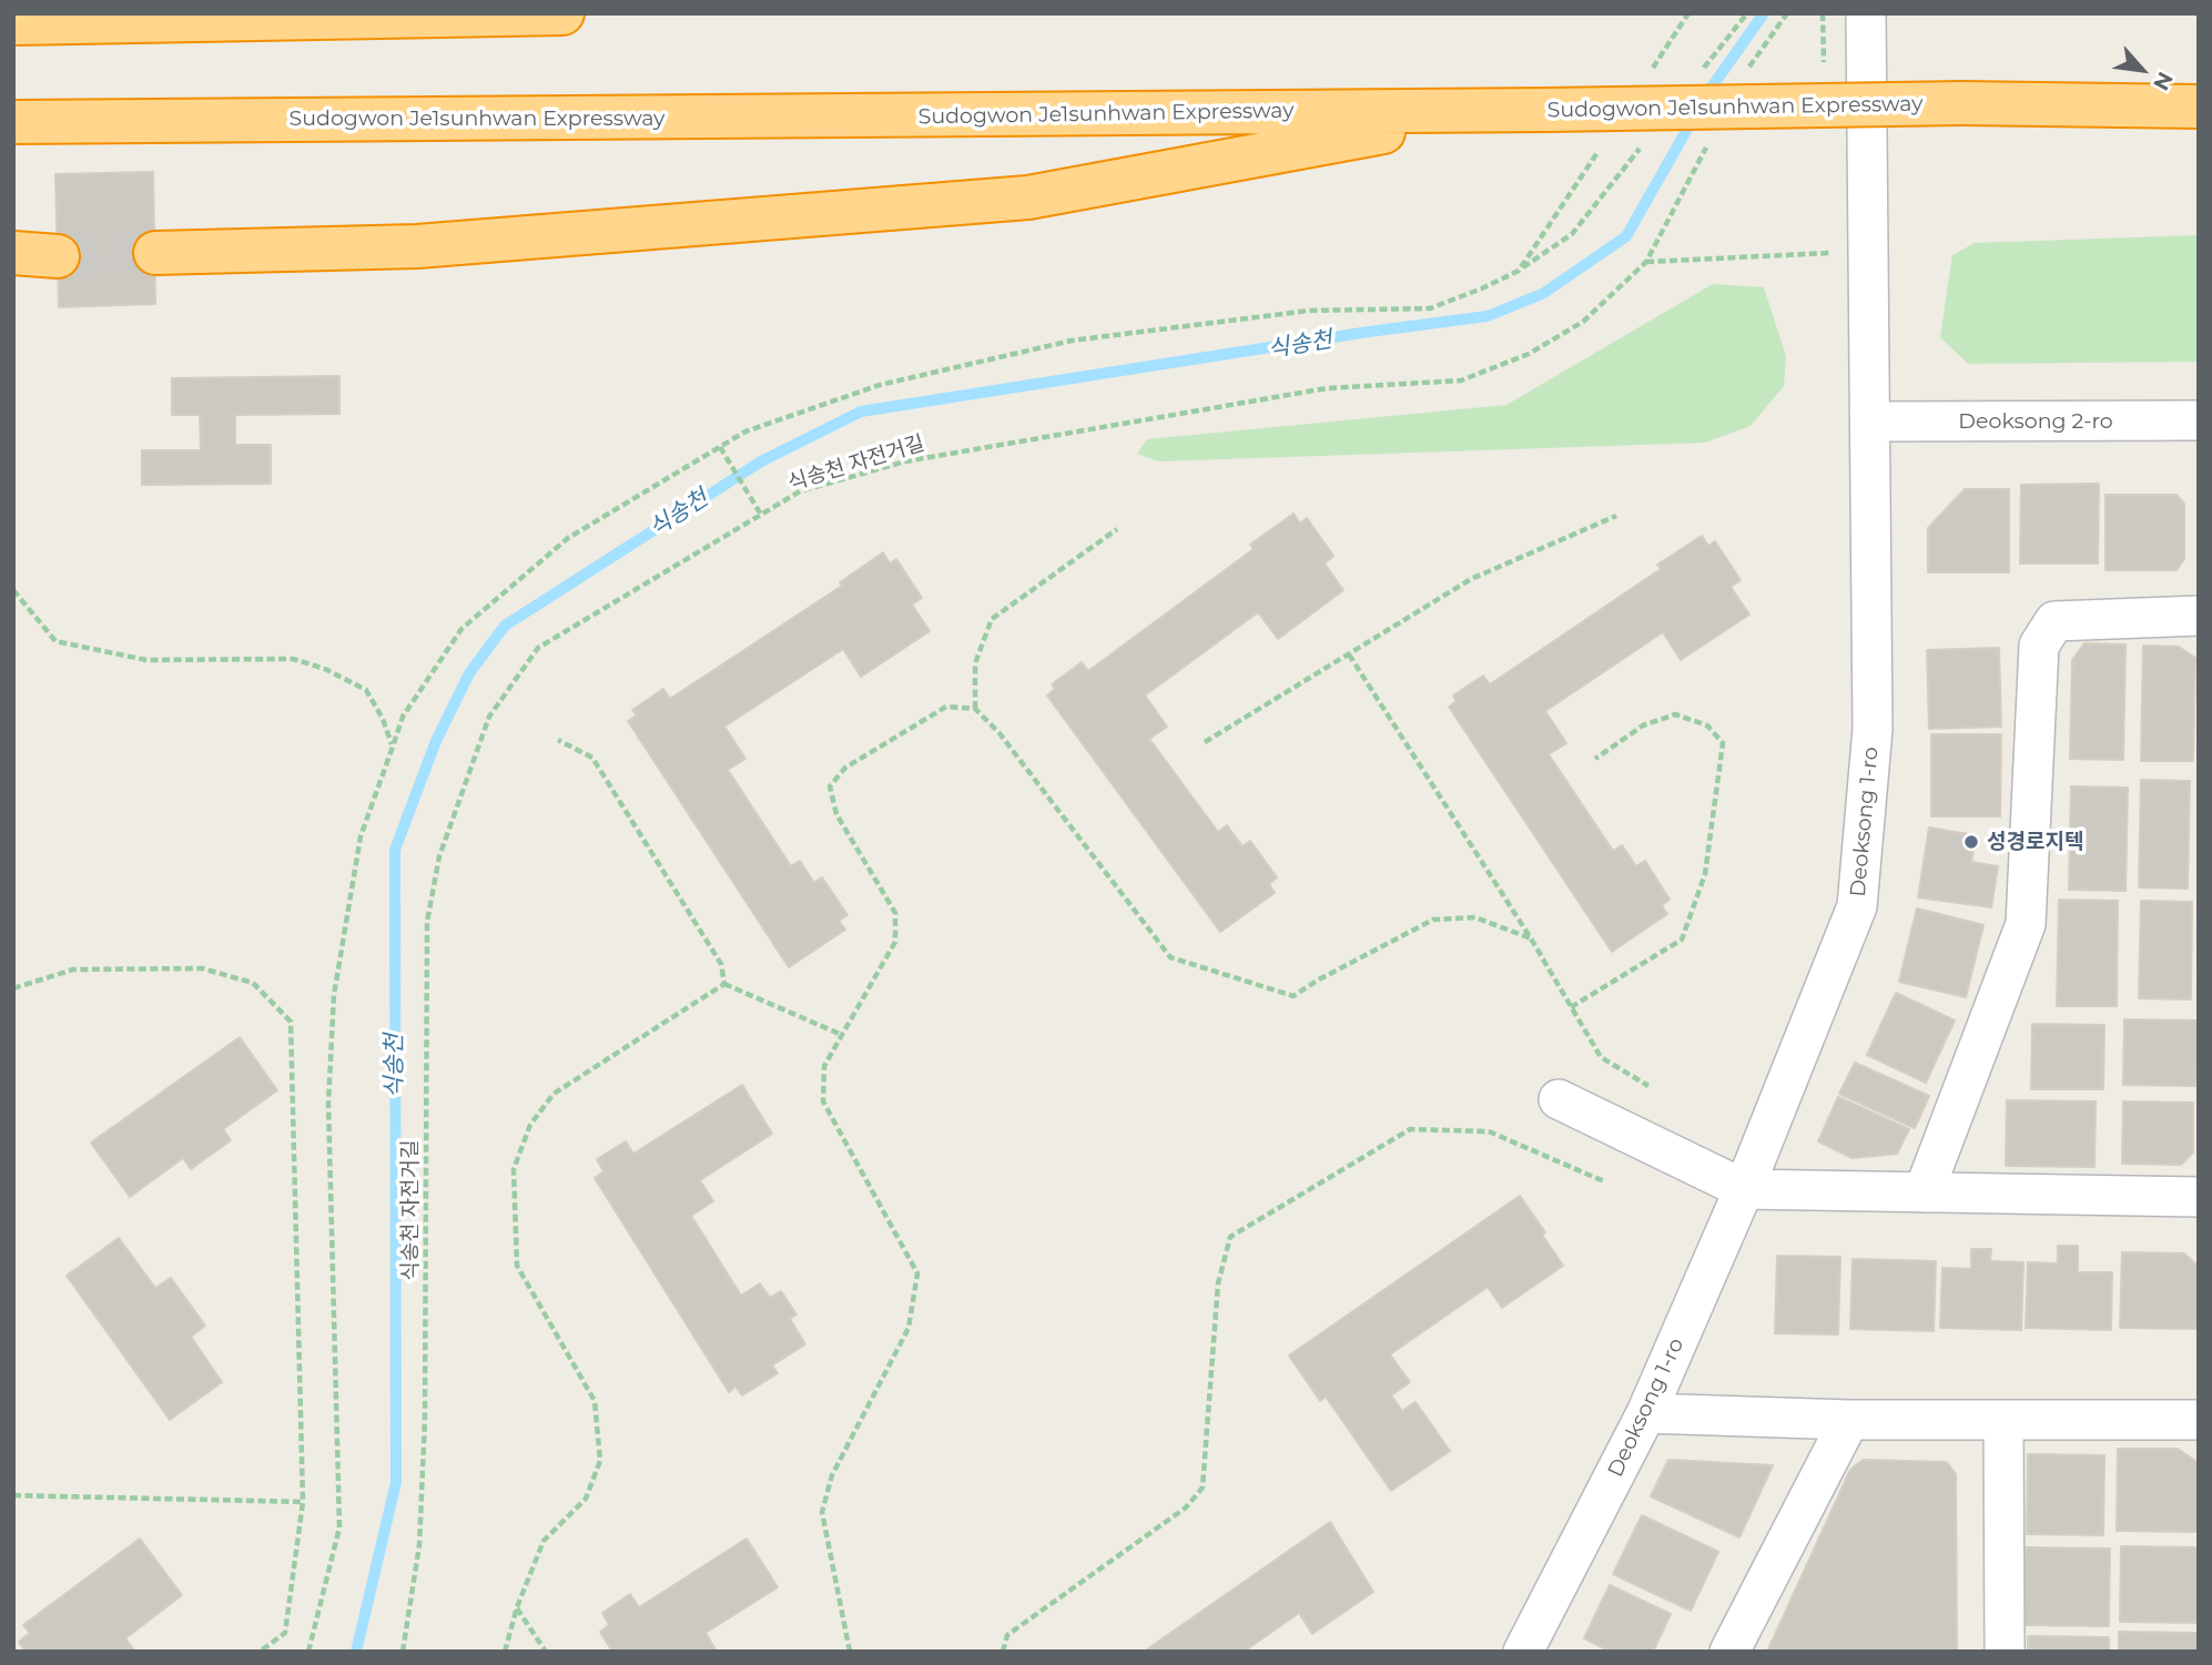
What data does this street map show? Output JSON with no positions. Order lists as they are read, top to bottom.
{
  "streets": {
    "highway": ["Sudogwon Je1sunhwan Expressway"],
    "street": ["Deoksong 2-ro", "Deoksong 1-ro"],
    "path": ["식송천 자전거길"]
  },
  "crossings": [
    ["Deoksong 2-ro", "Deoksong 1-ro"]
  ],
  "water": ["식송천"],
  "places": ["성경로지텍"],
  "north": "bottom right"
}
